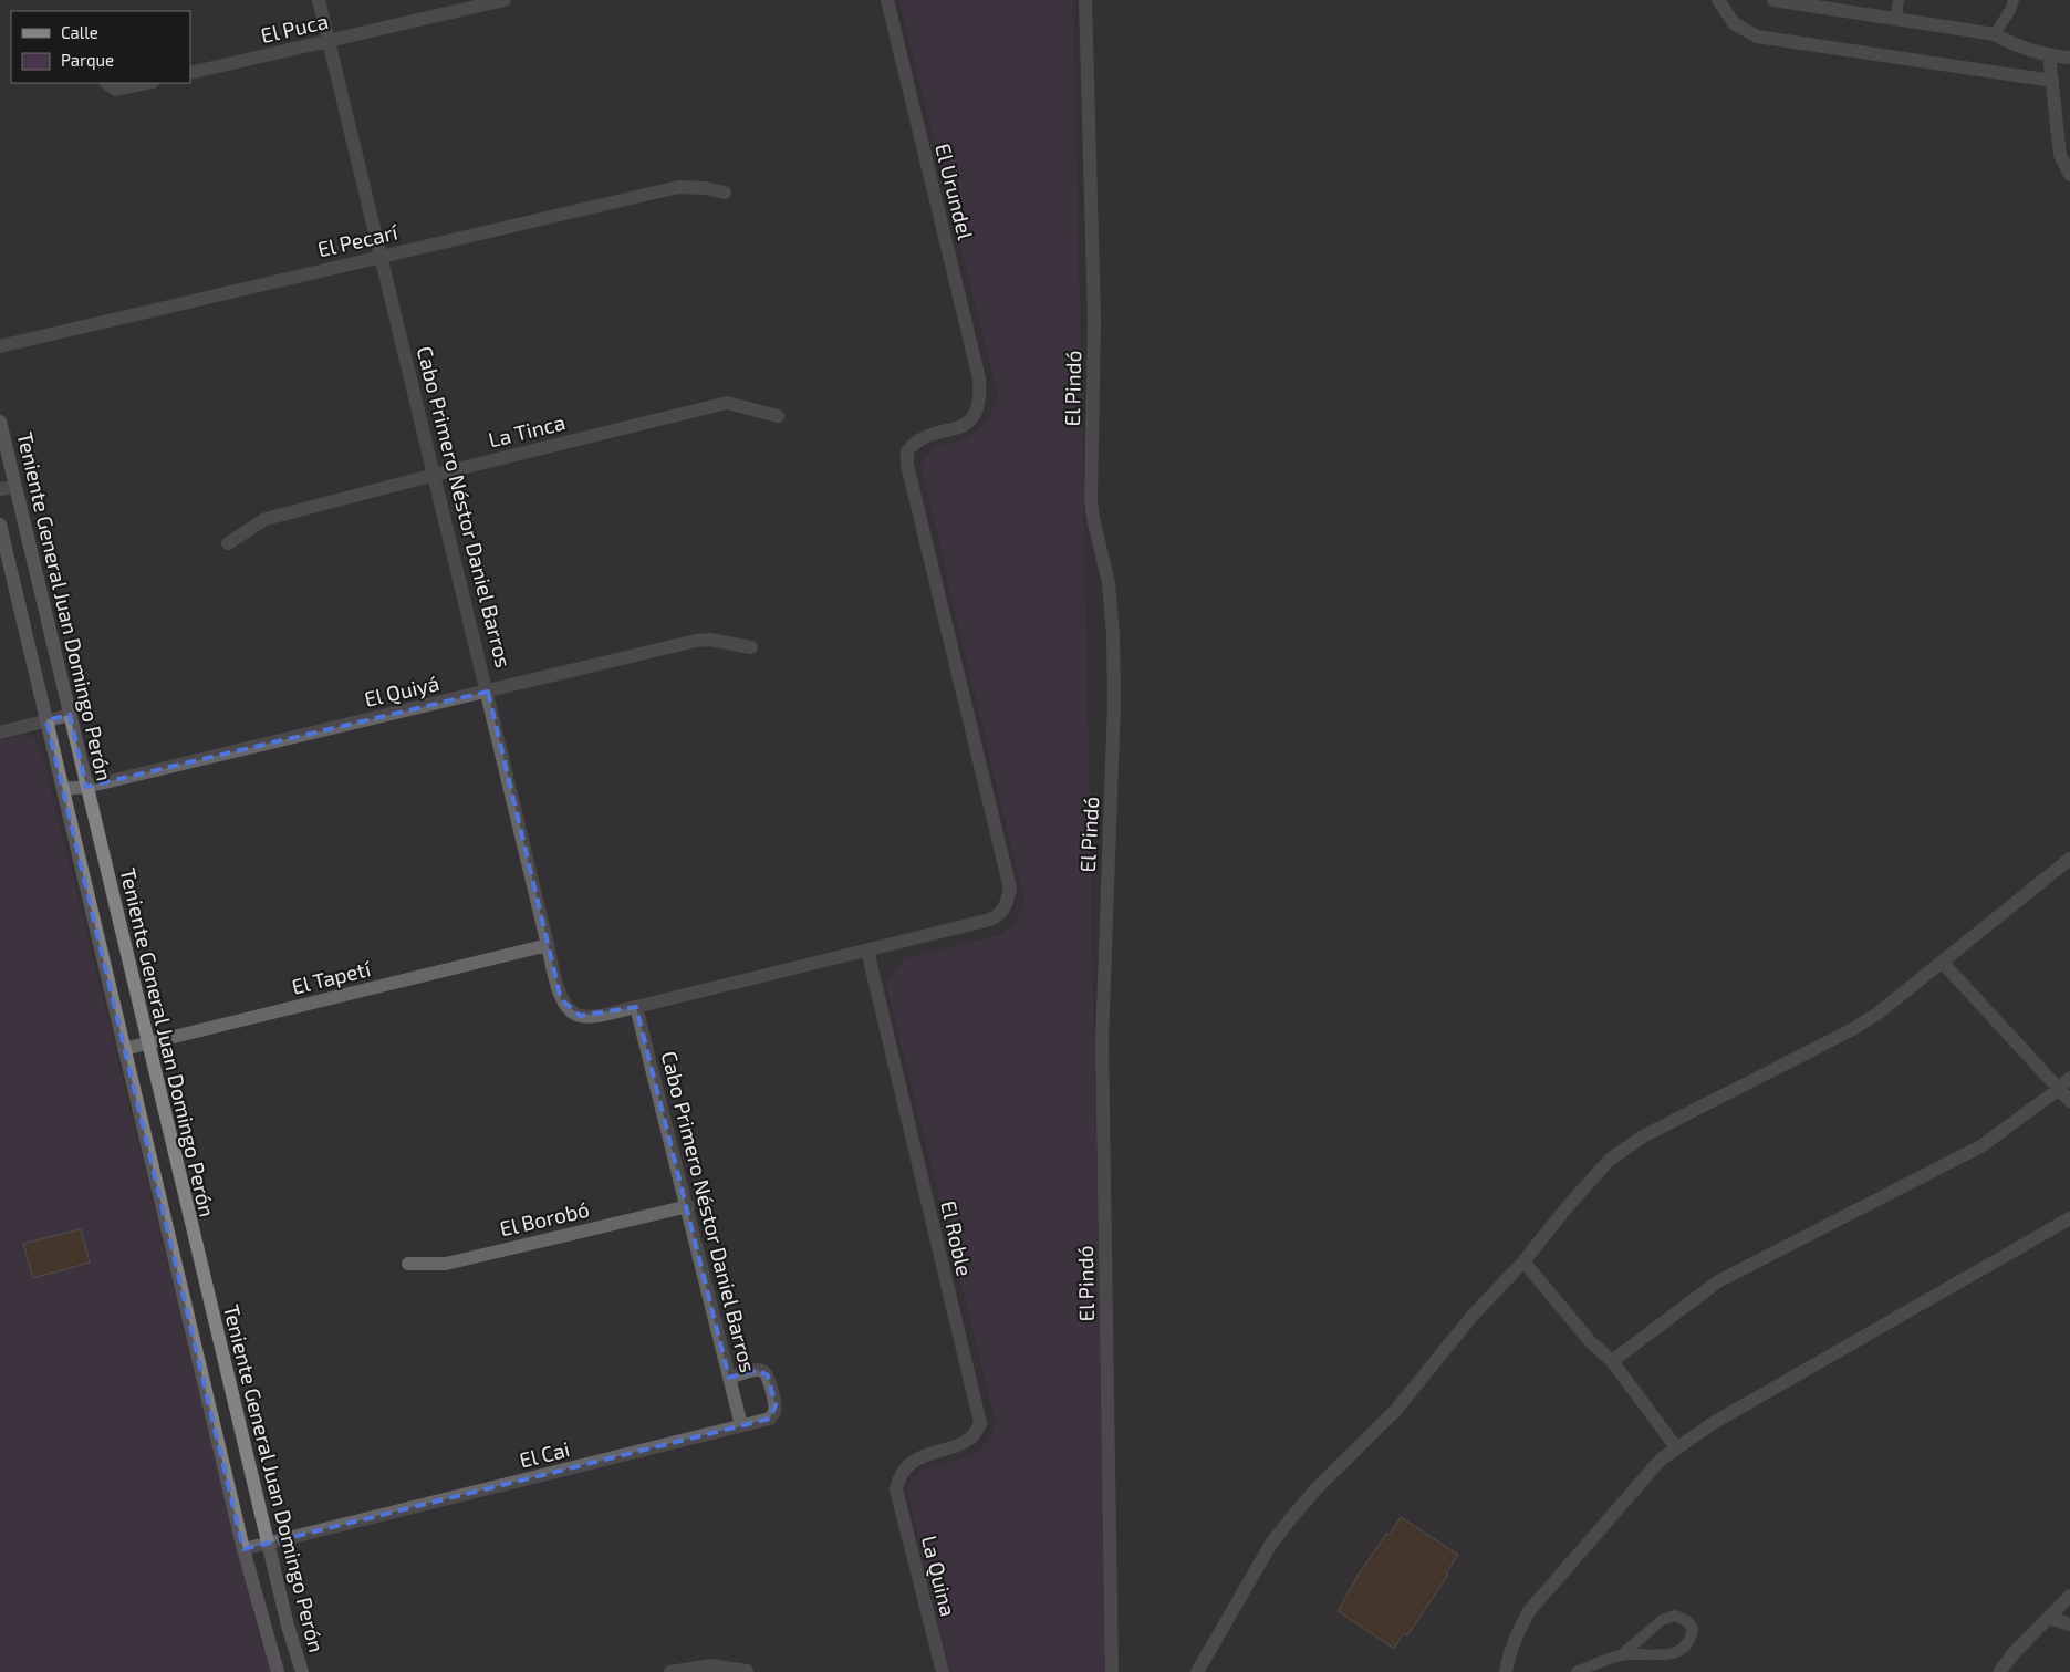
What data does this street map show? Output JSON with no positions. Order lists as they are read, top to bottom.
{
  "streets": {
    "main road": ["Teniente General Juan Domingo Perón"],
    "street": [
      "El Puca",
      "El Urundel",
      "El Pecarí",
      "El Pindó",
      "La Tinca",
      "Cabo Primero Néstor Daniel Barros",
      "El Quiyá",
      "El Tapetí",
      "El Borobó",
      "El Roble",
      "El Cai",
      "La Quina"
    ]
  },
  "crossings": [
    ["El Puca", "Cabo Primero Néstor Daniel Barros"],
    ["El Urundel", "El Roble"],
    ["El Pecarí", "Cabo Primero Néstor Daniel Barros"],
    ["La Tinca", "Cabo Primero Néstor Daniel Barros"],
    ["Cabo Primero Néstor Daniel Barros", "El Quiyá"],
    ["Cabo Primero Néstor Daniel Barros", "El Tapetí"],
    ["Cabo Primero Néstor Daniel Barros", "El Borobó"],
    ["Cabo Primero Néstor Daniel Barros", "El Cai"],
    ["Teniente General Juan Domingo Perón", "El Quiyá"],
    ["Teniente General Juan Domingo Perón", "El Tapetí"],
    ["Teniente General Juan Domingo Perón", "El Cai"],
    ["El Roble", "La Quina"]
  ],
  "legend": ["Calle", "Parque"]
}
